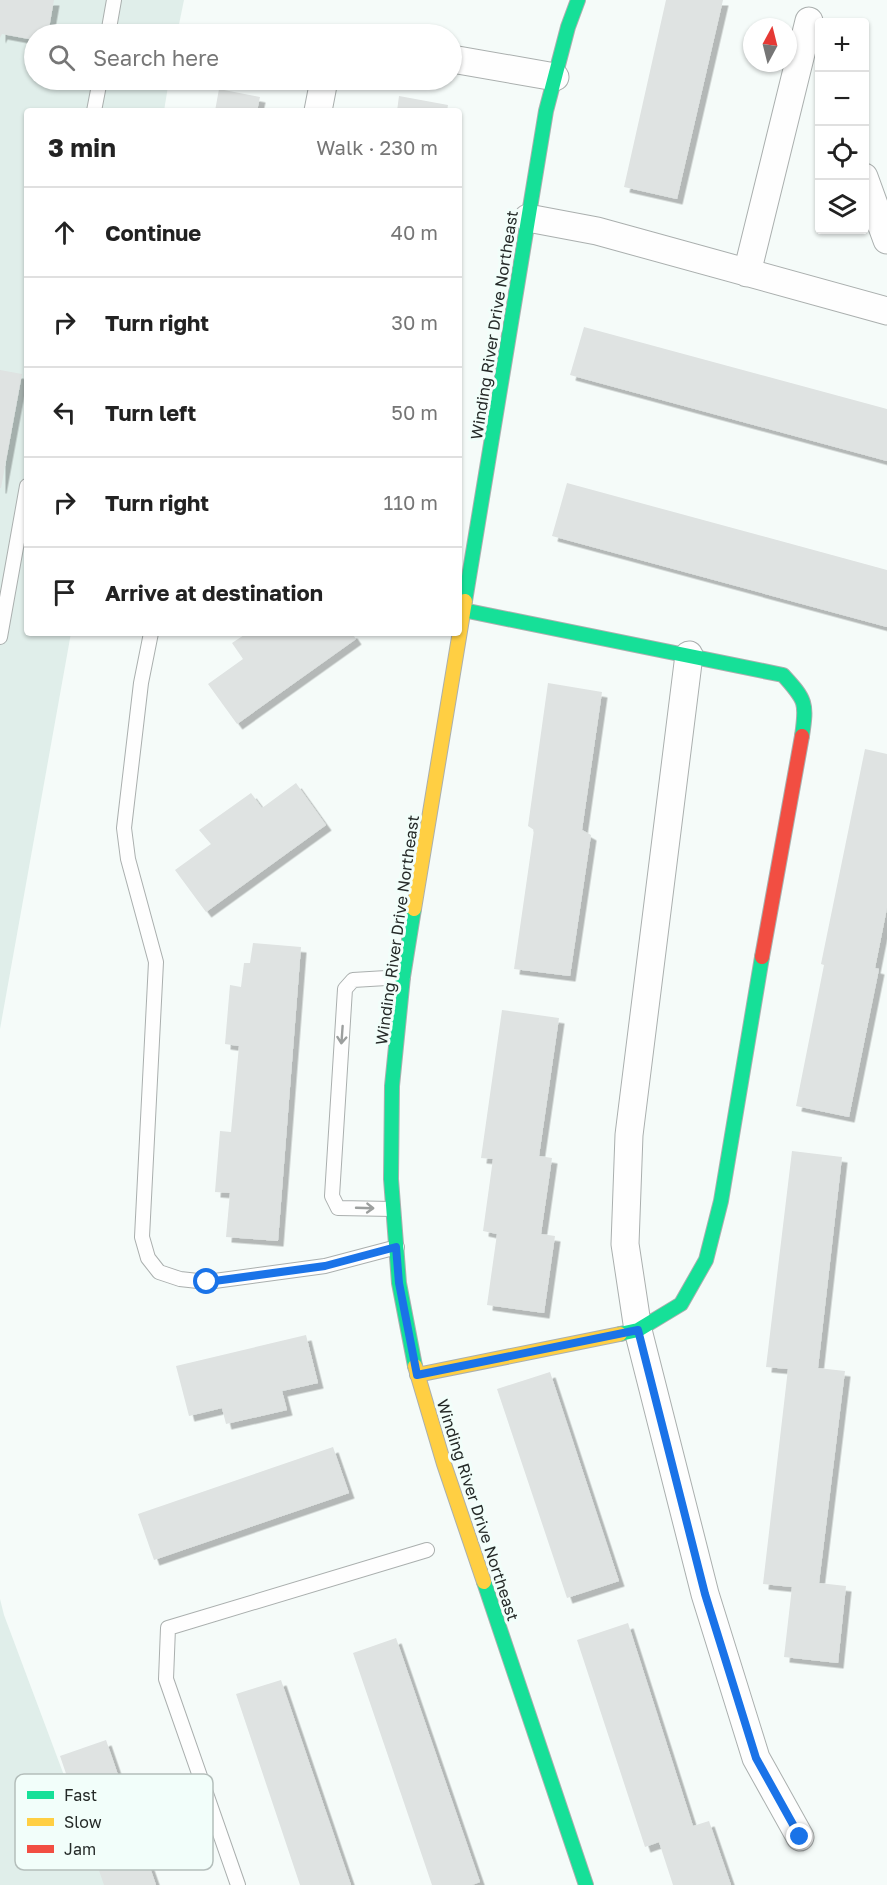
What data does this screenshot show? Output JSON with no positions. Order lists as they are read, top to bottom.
{
  "streets": {
    "street": ["Winding River Drive Northeast"]
  },
  "legend": ["Fast", "Slow", "Jam"],
  "north": "top",
  "page": {
    "map_buttons": ["+", "−"],
    "search": "Search here",
    "heading": ["3 min", "Walk · 230 m"],
    "list": [
      ["Continue", "40 m"],
      ["Turn right", "30 m"],
      ["Turn left", "50 m"],
      ["Turn right", "110 m"],
      "Arrive at destination"
    ]
  }
}
